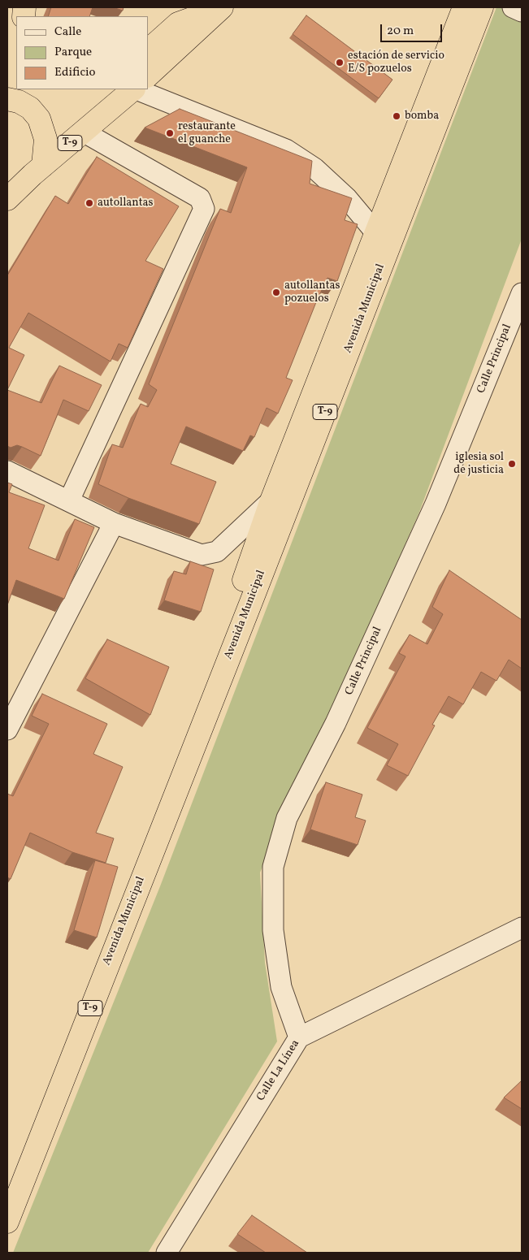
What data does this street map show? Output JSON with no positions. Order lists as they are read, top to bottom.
{
  "streets": {
    "highway": ["T-9", "Avenida Municipal"],
    "street": ["Calle Principal", "Calle La Línea"]
  },
  "crossings": [
    ["Calle Principal", "Calle La Línea"]
  ],
  "places": [
    "estación de servicio E/S pozuelos",
    "bomba",
    "restaurante el guanche",
    "autollantas",
    "autollantas pozuelos",
    "iglesia sol de justicia"
  ],
  "legend": ["Calle", "Parque", "Edificio"],
  "scale_bar": "20 m"
}
